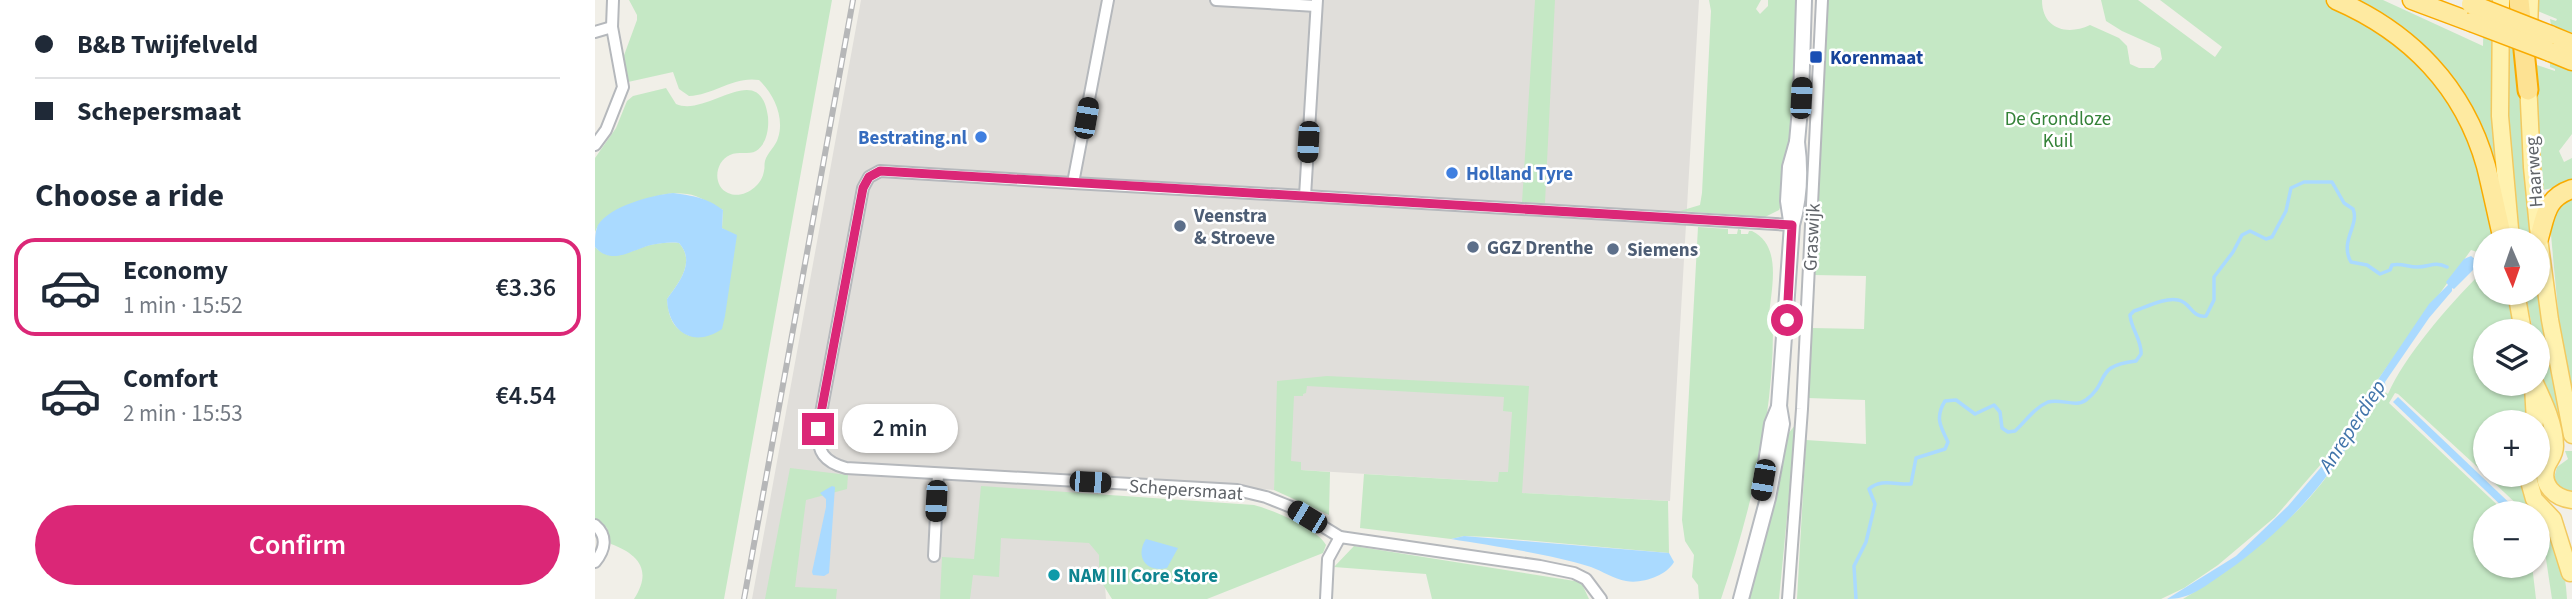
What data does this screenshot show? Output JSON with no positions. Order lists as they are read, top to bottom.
{
  "streets": {
    "main road": ["Haarweg", "Graswijk"],
    "street": ["Schepersmaat"]
  },
  "water": ["Anreperdiep"],
  "parks": ["De Grondloze Kuil"],
  "places": {
    "transit": ["Korenmaat"],
    "other": [
      "Bestrating.nl",
      "Holland Tyre",
      "Veenstra & Stroeve",
      "GGZ Drenthe",
      "Siemens",
      "NAM III Core Store"
    ]
  },
  "north": "bottom",
  "page": {
    "banner": ["B&B Twijfelveld", "Schepersmaat"],
    "heading": "Choose a ride",
    "map_buttons": ["+", "−"],
    "list": [
      {
        "name": "Economy",
        "note": "1 min · 15:52",
        "value": "€3.36"
      },
      {
        "name": "Comfort",
        "note": "2 min · 15:53",
        "value": "€4.54"
      }
    ],
    "bubble": "2 min",
    "buttons": "Confirm"
  }
}
